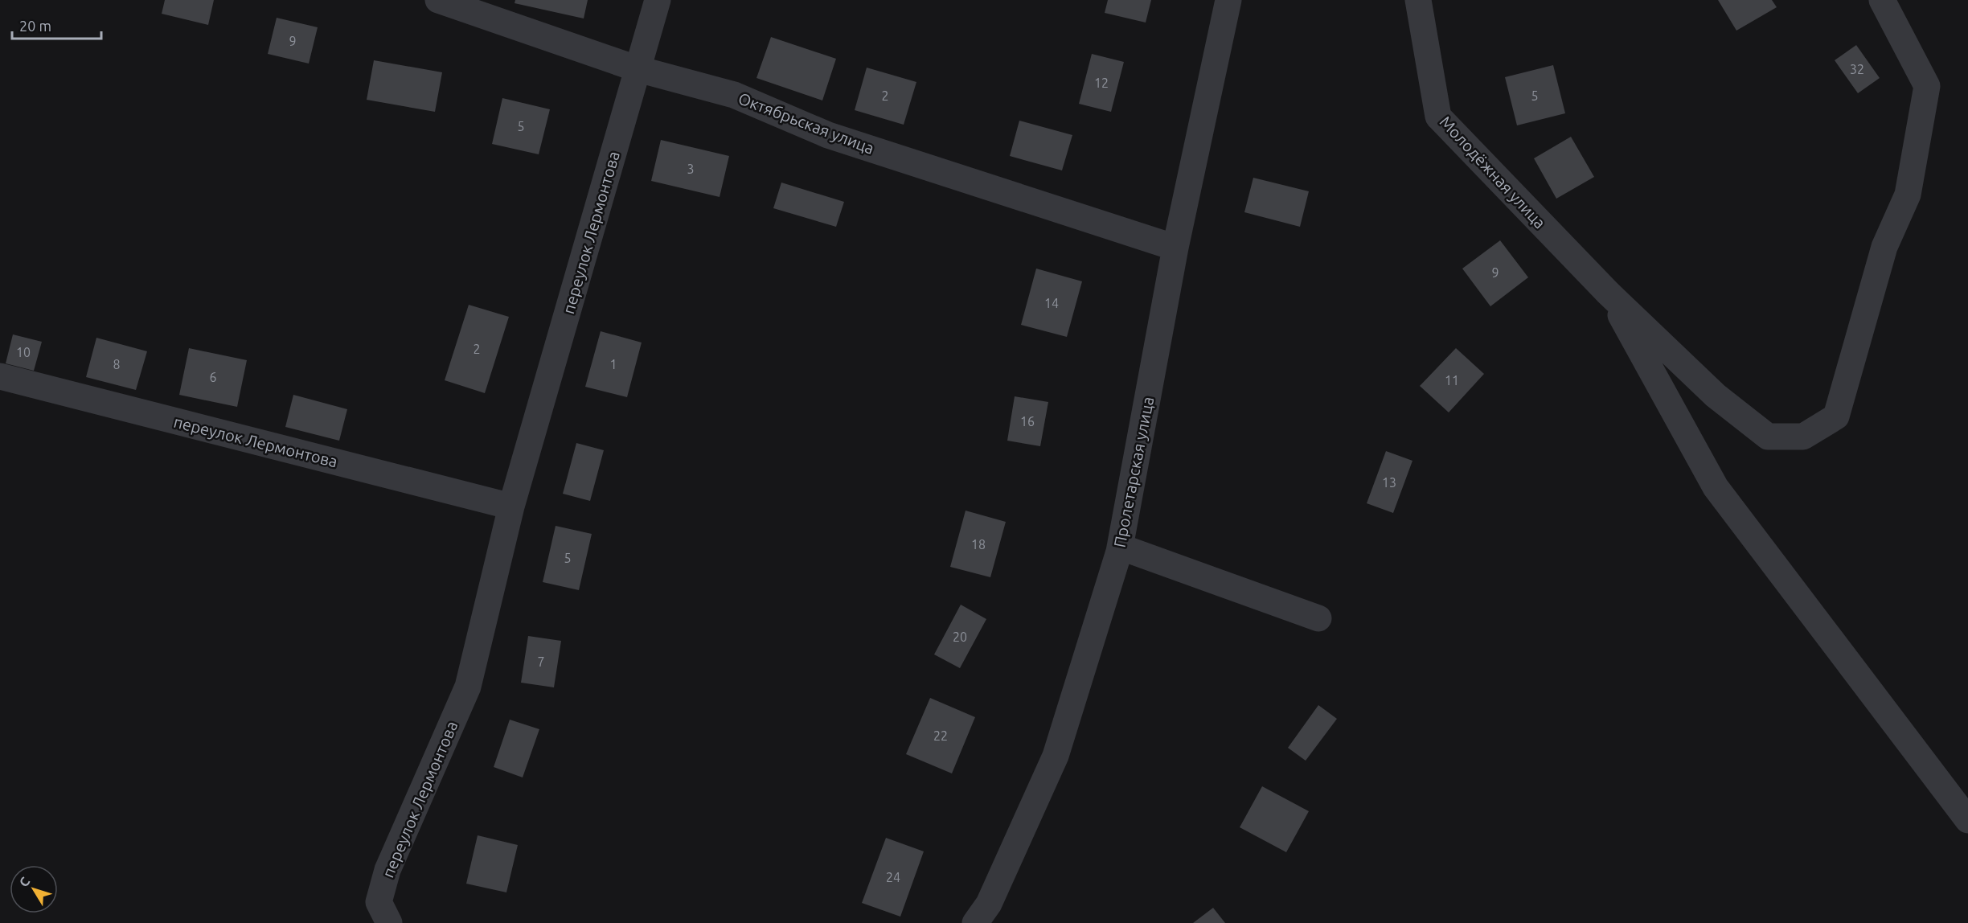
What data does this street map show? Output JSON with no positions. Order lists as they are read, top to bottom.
{
  "streets": {
    "street": [
      "Октябрьская улица",
      "Молодёжная улица",
      "переулок Лермонтова",
      "Пролетарская улица"
    ]
  },
  "crossings": [
    ["Октябрьская улица", "переулок Лермонтова"],
    ["Октябрьская улица", "Пролетарская улица"]
  ],
  "house_numbers": [
    "9",
    "32",
    "12",
    "2",
    "5",
    "5",
    "3",
    "9",
    "14",
    "2",
    "10",
    "8",
    "1",
    "6",
    "11",
    "16",
    "13",
    "18",
    "5",
    "20",
    "7",
    "22",
    "24"
  ],
  "scale_bar": "20 m",
  "north": "top left"
}
